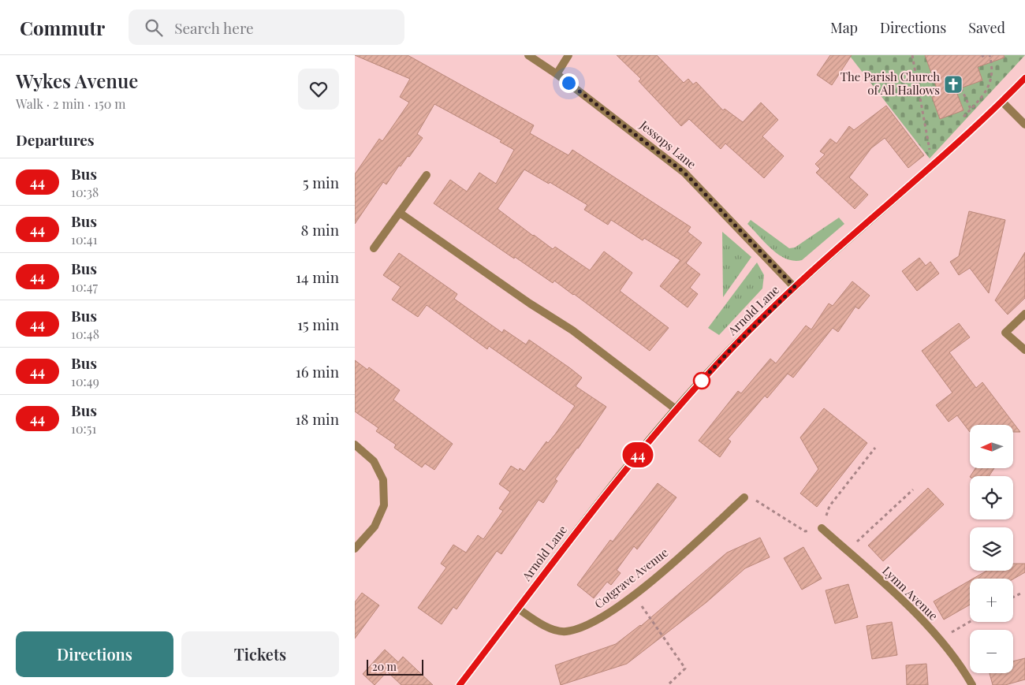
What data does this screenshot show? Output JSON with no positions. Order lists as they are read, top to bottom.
{
  "streets": {
    "street": [
      "Jessops Lane",
      "Arnold Lane",
      "Cotgrave Avenue",
      "Lymn Avenue"
    ]
  },
  "crossings": [
    ["Jessops Lane", "Arnold Lane"],
    ["Arnold Lane", "Cotgrave Avenue"]
  ],
  "places": {
    "church": ["The Parish Church of All Hallows"]
  },
  "lines": ["bus line 44"],
  "scale_bar": "20 m",
  "north": "left",
  "page": {
    "header": "Commutr",
    "search": "Search here",
    "nav": ["Map", "Directions", "Saved"],
    "heading": [
      ["Wykes Avenue", "Walk · 2 min · 150 m"],
      "Departures"
    ],
    "on_map": "44",
    "list": [
      {
        "mark": "44",
        "name": "Bus",
        "note": "10:38",
        "value": "5 min"
      },
      {
        "mark": "44",
        "name": "Bus",
        "note": "10:41",
        "value": "8 min"
      },
      {
        "mark": "44",
        "name": "Bus",
        "note": "10:47",
        "value": "14 min"
      },
      {
        "mark": "44",
        "name": "Bus",
        "note": "10:48",
        "value": "15 min"
      },
      {
        "mark": "44",
        "name": "Bus",
        "note": "10:49",
        "value": "16 min"
      },
      {
        "mark": "44",
        "name": "Bus",
        "note": "10:51",
        "value": "18 min"
      }
    ],
    "map_buttons": ["+", "−"],
    "buttons": ["Directions", "Tickets"],
    "scale": "20 m"
  }
}
